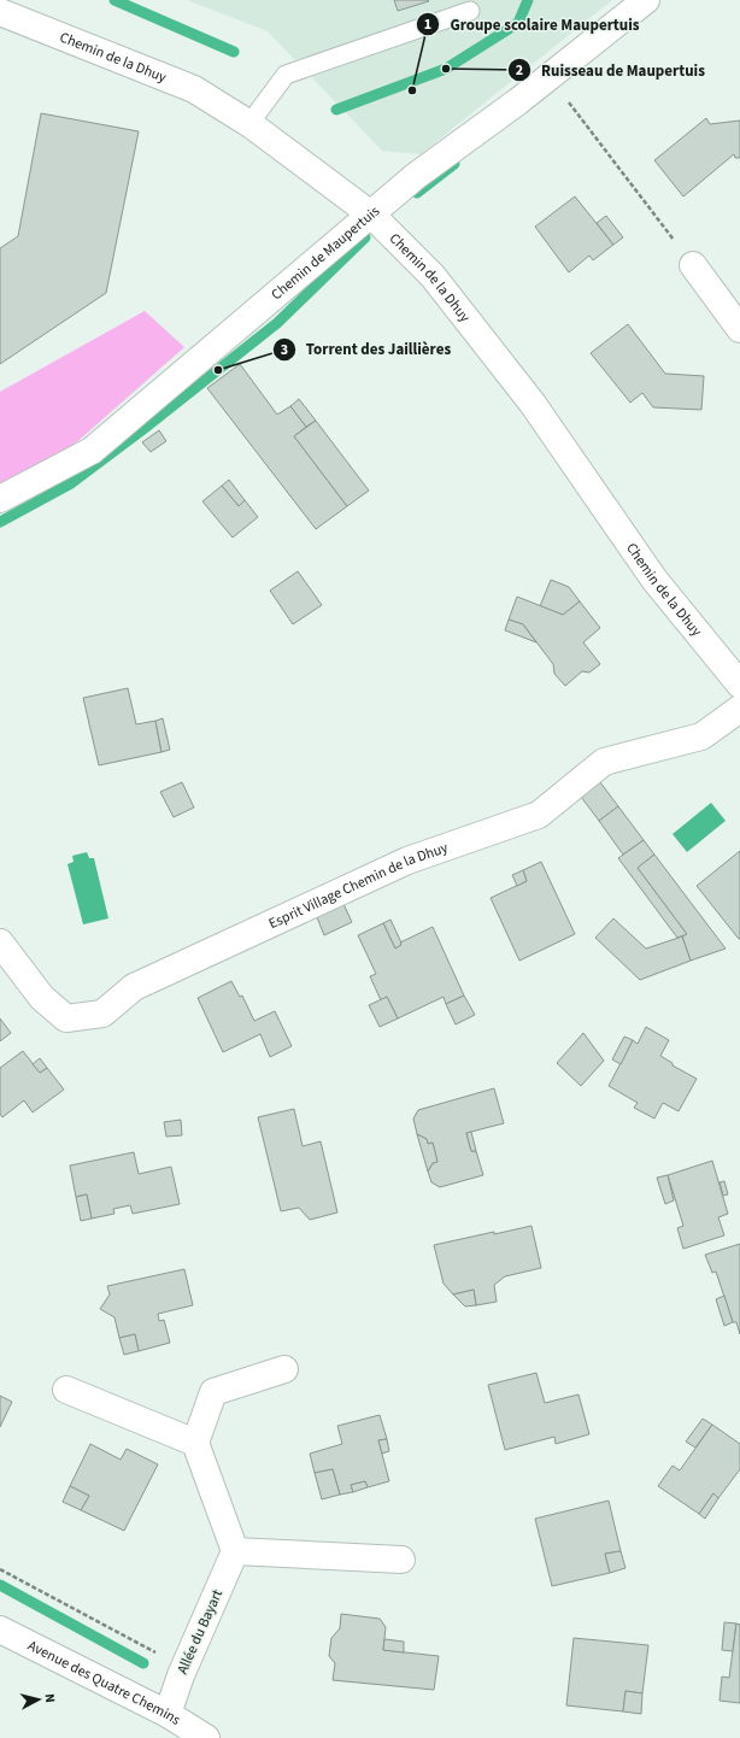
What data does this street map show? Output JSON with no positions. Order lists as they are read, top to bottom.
{
  "streets": {
    "street": [
      "Chemin de la Dhuy",
      "Chemin de Maupertuis",
      "Esprit Village Chemin de la Dhuy",
      "Allée du Bayart",
      "Avenue des Quatre Chemins"
    ]
  },
  "crossings": [
    ["Chemin de la Dhuy", "Chemin de Maupertuis"],
    ["Allée du Bayart", "Avenue des Quatre Chemins"]
  ],
  "places": ["Ruisseau de Maupertuis", "Groupe scolaire Maupertuis", "Torrent des Jaillières"],
  "north": "right"
}
